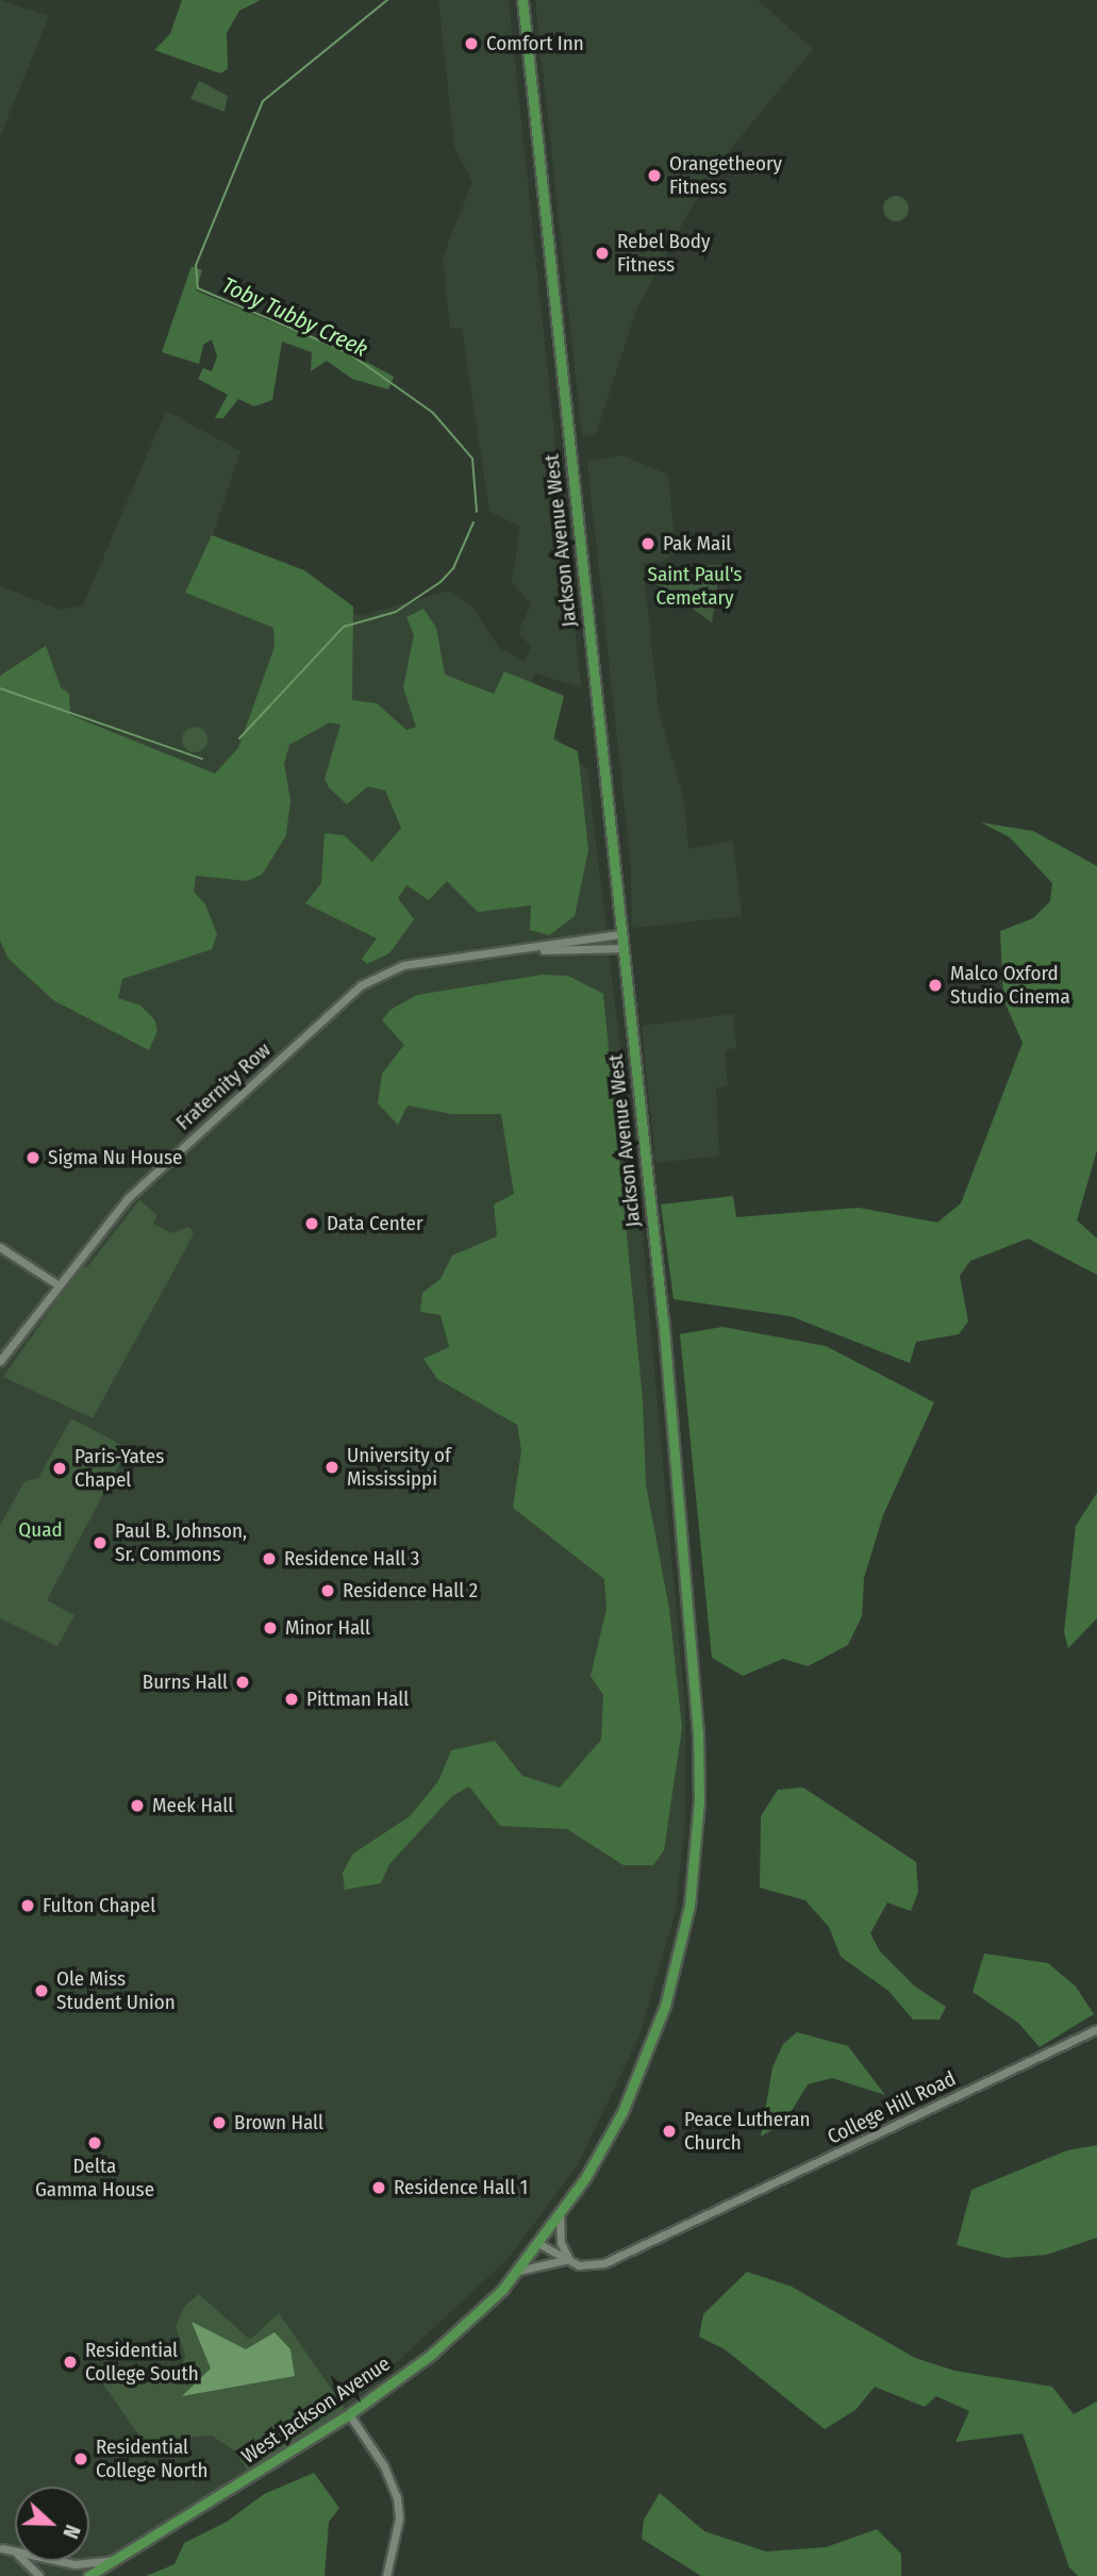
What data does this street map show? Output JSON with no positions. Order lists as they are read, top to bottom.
{
  "streets": {
    "main road": ["Jackson Avenue West", "West Jackson Avenue"],
    "street": ["Fraternity Row", "College Hill Road"]
  },
  "crossings": [
    ["Jackson Avenue West", "Fraternity Row"],
    ["Jackson Avenue West", "College Hill Road"],
    ["Jackson Avenue West", "West Jackson Avenue"],
    ["College Hill Road", "West Jackson Avenue"]
  ],
  "water": ["Toby Tubby Creek"],
  "parks": ["Saint Paul's Cemetary", "Quad"],
  "places": [
    "Comfort Inn",
    "Orangetheory Fitness",
    "Rebel Body Fitness",
    "Pak Mail",
    "Malco Oxford Studio Cinema",
    "Sigma Nu House",
    "Data Center",
    "University of Mississippi",
    "Paris-Yates Chapel",
    "Paul B. Johnson, Sr. Commons",
    "Residence Hall 3",
    "Residence Hall 2",
    "Minor Hall",
    "Burns Hall",
    "Pittman Hall",
    "Meek Hall",
    "Fulton Chapel",
    "Ole Miss Student Union",
    "Brown Hall",
    "Peace Lutheran Church",
    "Delta Gamma House",
    "Residence Hall 1",
    "Residential College South",
    "Residential College North"
  ],
  "north": "right"
}
